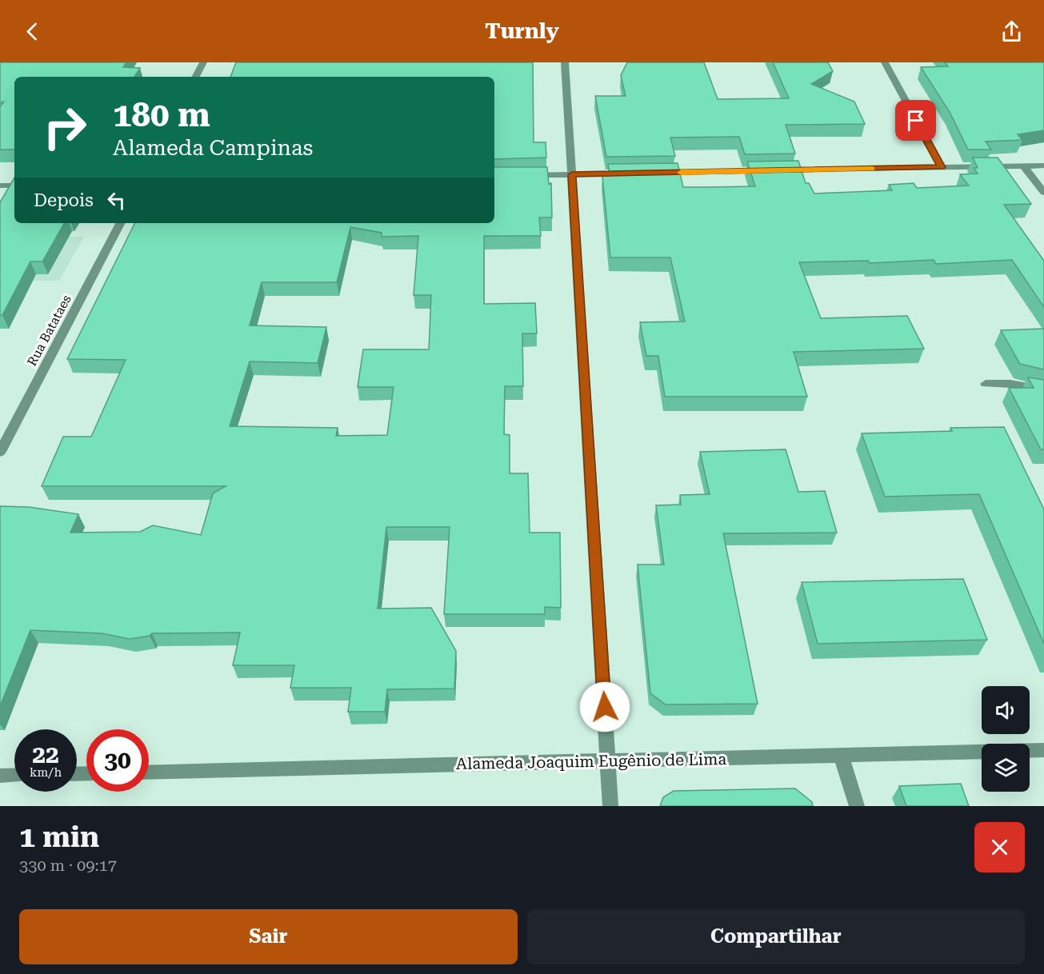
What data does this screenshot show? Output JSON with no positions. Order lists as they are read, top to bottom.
{
  "streets": {
    "street": ["Rua Batataes", "Alameda Joaquim Eugênio de Lima"]
  },
  "page": {
    "header": "Turnly",
    "turn": ["180 m", "Alameda Campinas"],
    "then": "Depois",
    "speed": "22 km/h",
    "limit": "30",
    "heading": ["1 min", "330 m · 09:17"],
    "buttons": ["Sair", "Compartilhar"]
  }
}
